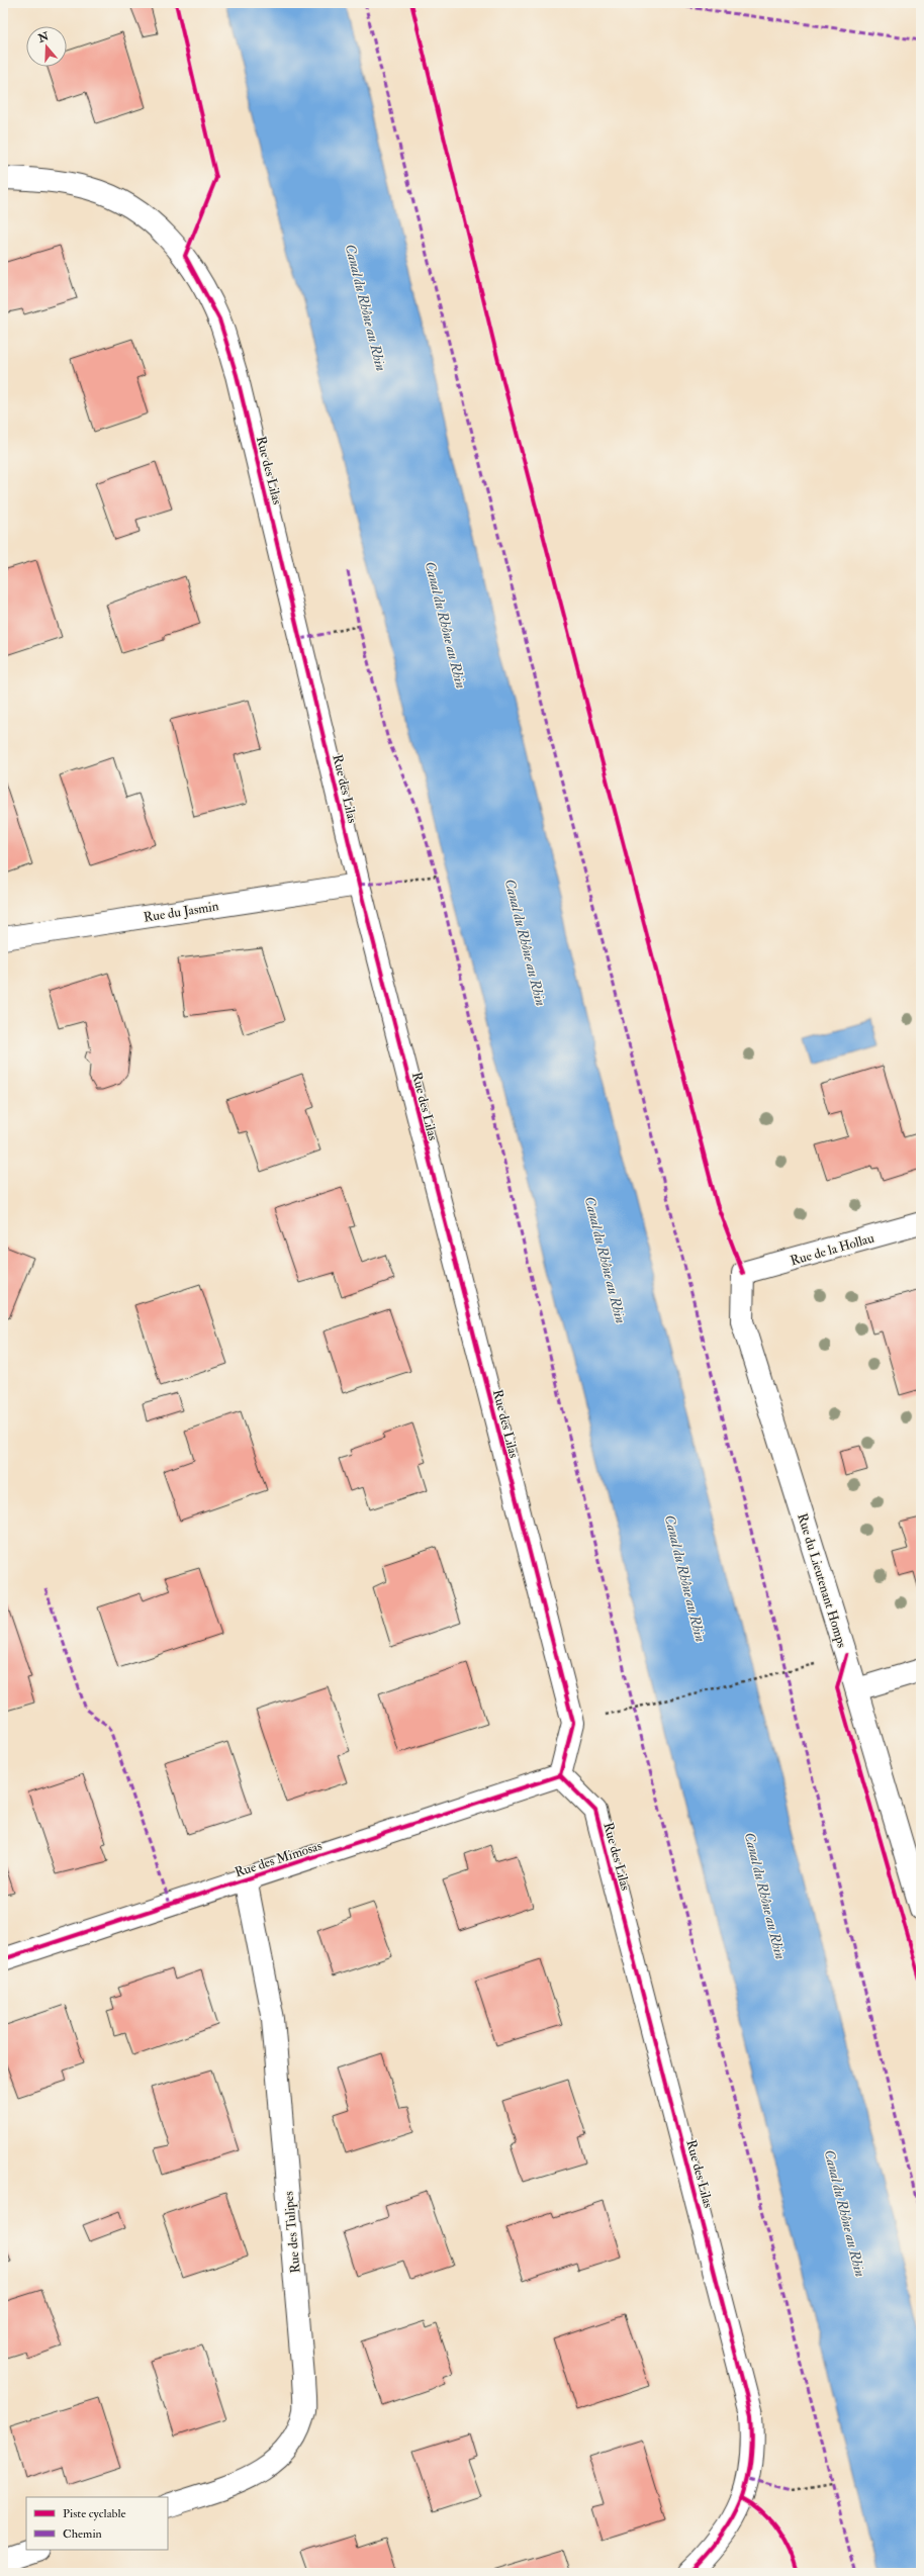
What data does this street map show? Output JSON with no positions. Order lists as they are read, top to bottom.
{
  "streets": {
    "street": [
      "Rue des Lilas",
      "Rue du Jasmin",
      "Rue de la Hollau",
      "Rue du Lieutenant Homps",
      "Rue des Mimosas",
      "Rue des Tulipes"
    ]
  },
  "crossings": [
    ["Rue des Lilas", "Rue du Jasmin"],
    ["Rue des Lilas", "Rue des Mimosas"],
    ["Rue de la Hollau", "Rue du Lieutenant Homps"],
    ["Rue des Mimosas", "Rue des Tulipes"]
  ],
  "water": ["Canal du Rhône au Rhin"],
  "legend": ["Piste cyclable", "Chemin"],
  "north": "top"
}
